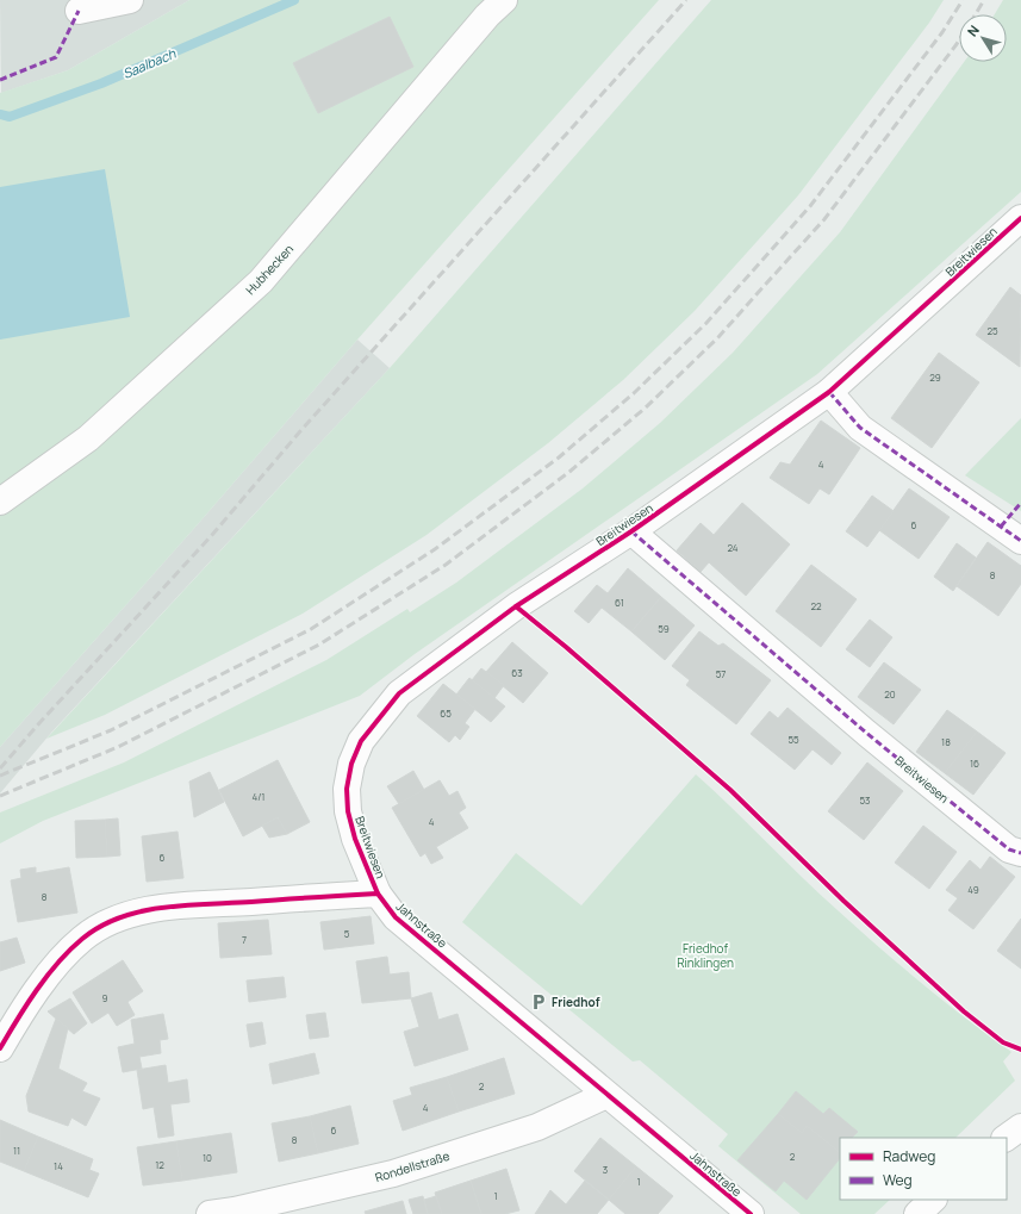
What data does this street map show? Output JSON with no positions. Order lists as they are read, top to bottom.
{
  "streets": {
    "street": [
      "Breitwiesen",
      "Hubhecken",
      "Jahnstraße",
      "Rondellstraße"
    ]
  },
  "crossings": [
    ["Breitwiesen", "Jahnstraße"],
    ["Jahnstraße", "Rondellstraße"]
  ],
  "water": ["Saalbach"],
  "parks": ["Friedhof Rinklingen"],
  "places": {
    "parking": ["Friedhof"]
  },
  "house_numbers": [
    "25",
    "29",
    "4",
    "6",
    "24",
    "8",
    "61",
    "22",
    "59",
    "63",
    "57",
    "20",
    "65",
    "55",
    "18",
    "16",
    "4/1",
    "53",
    "4",
    "6",
    "49",
    "8",
    "5",
    "7",
    "9",
    "2",
    "4",
    "6",
    "8",
    "11",
    "2",
    "10",
    "12",
    "14",
    "3",
    "1",
    "1"
  ],
  "legend": ["Radweg", "Weg"],
  "north": "top left"
}
